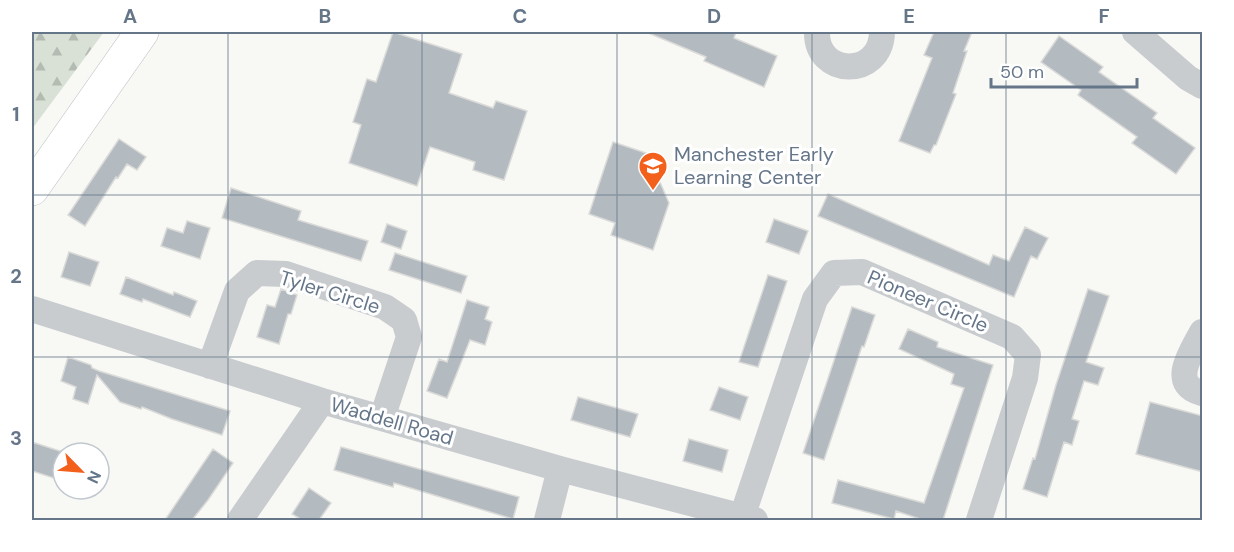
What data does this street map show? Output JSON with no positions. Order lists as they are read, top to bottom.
{
  "streets": {
    "street": ["Tyler Circle", "Pioneer Circle", "Waddell Road"]
  },
  "crossings": [
    ["Tyler Circle", "Waddell Road"],
    ["Pioneer Circle", "Waddell Road"]
  ],
  "places": {
    "school or university": ["Manchester Early Learning Center"]
  },
  "scale_bar": "50 m",
  "north": "bottom right",
  "grid": {
    "columns": [
      "A",
      "B",
      "C",
      "D",
      "E",
      "F"
    ],
    "rows": ["1", "2", "3"]
  }
}
